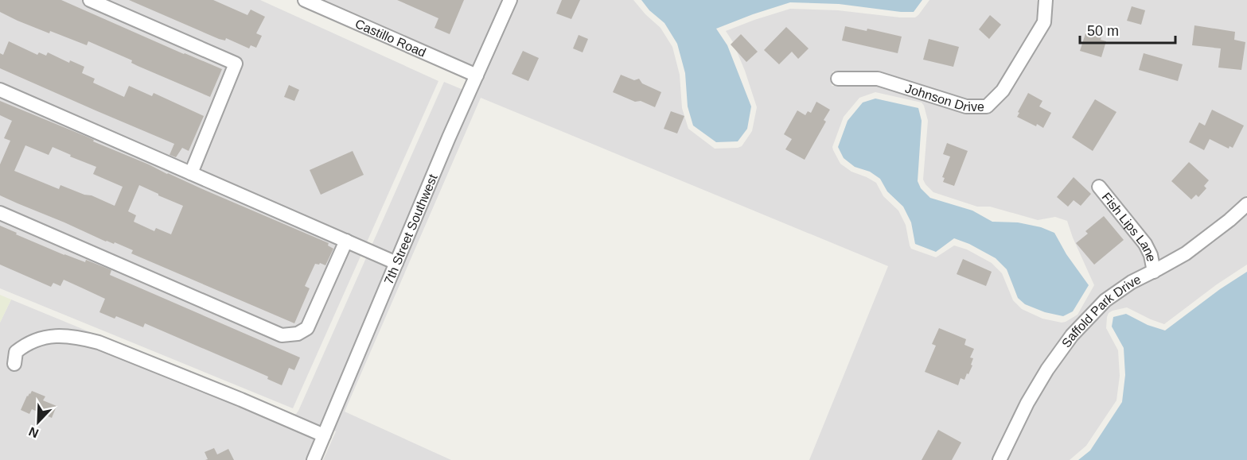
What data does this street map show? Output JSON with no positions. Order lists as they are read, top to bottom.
{
  "streets": {
    "street": [
      "Castillo Road",
      "Johnson Drive",
      "Fish Lips Lane",
      "7th Street Southwest",
      "Saffold Park Drive"
    ]
  },
  "crossings": [
    ["Castillo Road", "7th Street Southwest"],
    ["Fish Lips Lane", "Saffold Park Drive"]
  ],
  "scale_bar": "50 m",
  "north": "bottom left"
}
